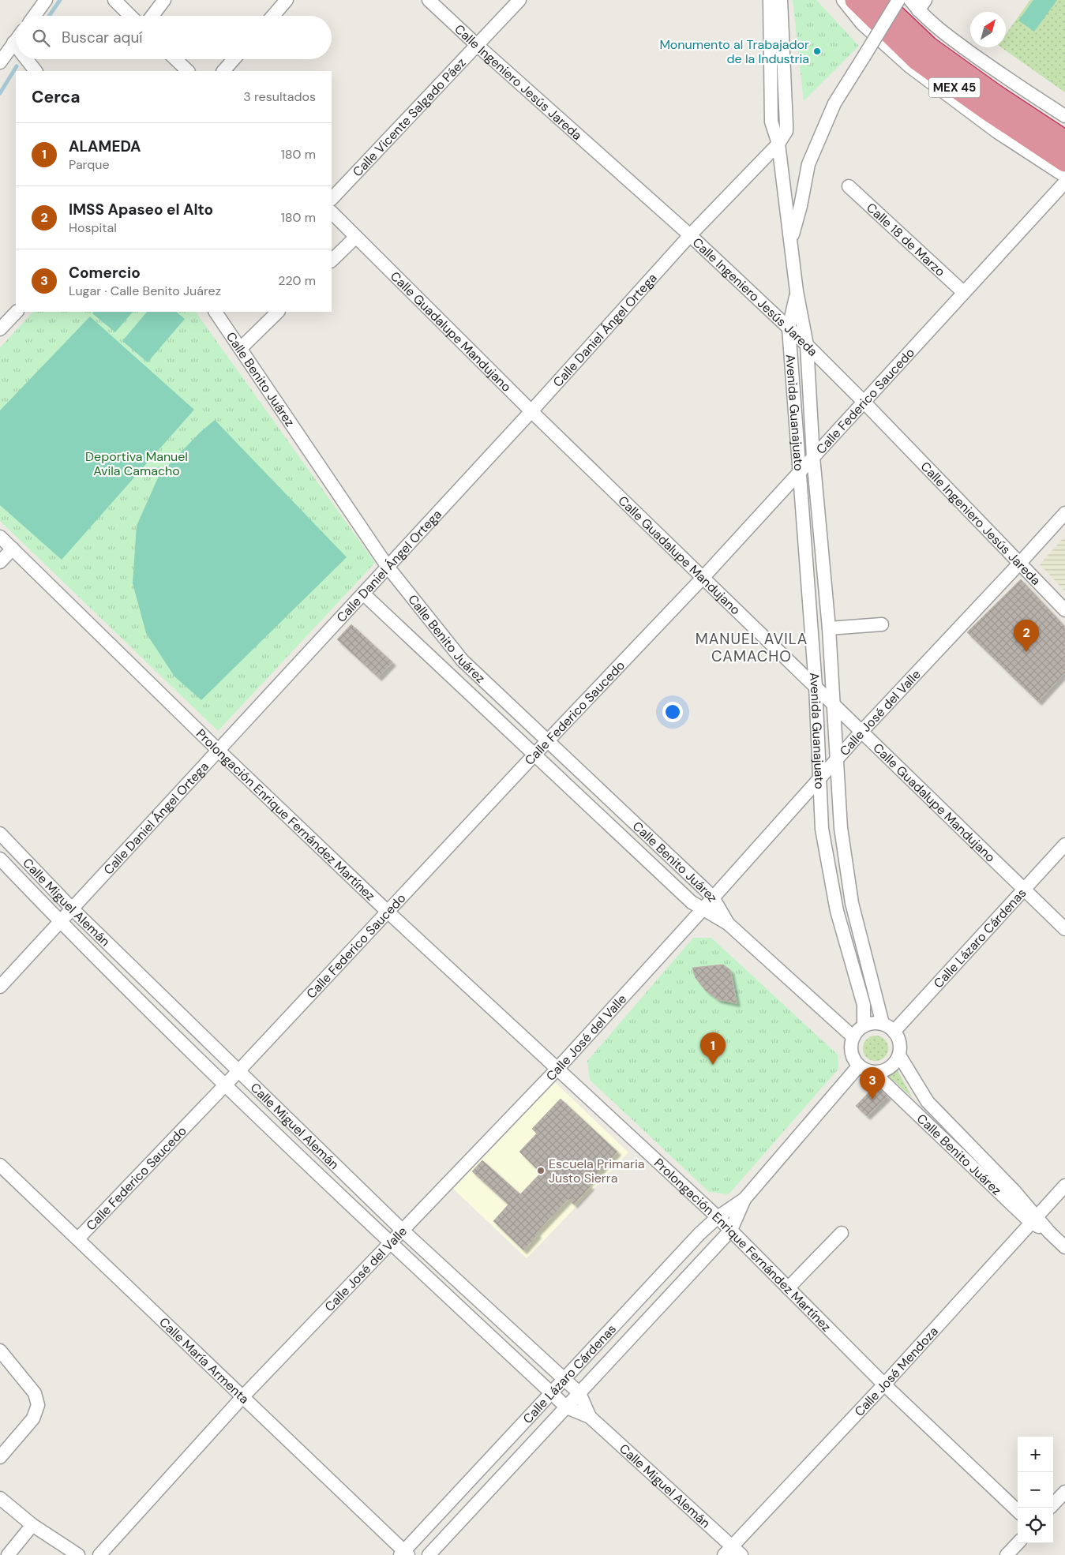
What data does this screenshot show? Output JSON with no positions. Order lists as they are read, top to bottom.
{
  "streets": {
    "highway": ["MEX 45"],
    "street": [
      "Calle Ingeniero Jesús Jareda",
      "Calle Vicente Salgado Páez",
      "Calle 18 de Marzo",
      "Calle Daniel Ángel Ortega",
      "Calle Guadalupe Mandujano",
      "Calle Benito Juárez",
      "Calle Federico Saucedo",
      "Avenida Guanajuato",
      "Calle José del Valle",
      "Prolongación Enrique Fernández Martínez",
      "Calle Miguel Alemán",
      "Calle Lázaro Cárdenas",
      "Calle María Armenta",
      "Calle José Mendoza"
    ]
  },
  "crossings": [
    ["Calle Ingeniero Jesús Jareda", "Calle Vicente Salgado Páez"],
    ["Calle Ingeniero Jesús Jareda", "Calle Daniel Ángel Ortega"],
    ["Calle Ingeniero Jesús Jareda", "Calle Federico Saucedo"],
    ["Calle Ingeniero Jesús Jareda", "Avenida Guanajuato"],
    ["Calle Ingeniero Jesús Jareda", "Calle José del Valle"],
    ["Calle 18 de Marzo", "Calle Federico Saucedo"],
    ["Calle Daniel Ángel Ortega", "Calle Guadalupe Mandujano"],
    ["Calle Daniel Ángel Ortega", "Calle Benito Juárez"],
    ["Calle Daniel Ángel Ortega", "Avenida Guanajuato"],
    ["Calle Daniel Ángel Ortega", "Prolongación Enrique Fernández Martínez"],
    ["Calle Daniel Ángel Ortega", "Calle Miguel Alemán"],
    ["Calle Guadalupe Mandujano", "Calle Federico Saucedo"],
    ["Calle Guadalupe Mandujano", "Avenida Guanajuato"],
    ["Calle Guadalupe Mandujano", "Calle José del Valle"],
    ["Calle Guadalupe Mandujano", "Calle Lázaro Cárdenas"],
    ["Calle Benito Juárez", "Calle Federico Saucedo"],
    ["Calle Benito Juárez", "Avenida Guanajuato"],
    ["Calle Benito Juárez", "Calle José del Valle"],
    ["Calle Benito Juárez", "Calle Lázaro Cárdenas"],
    ["Calle Benito Juárez", "Calle José Mendoza"],
    ["Calle Federico Saucedo", "Avenida Guanajuato"],
    ["Calle Federico Saucedo", "Prolongación Enrique Fernández Martínez"],
    ["Calle Federico Saucedo", "Calle Miguel Alemán"],
    ["Calle Federico Saucedo", "Calle María Armenta"],
    ["Avenida Guanajuato", "Calle José del Valle"],
    ["Avenida Guanajuato", "Calle Lázaro Cárdenas"],
    ["Calle José del Valle", "Prolongación Enrique Fernández Martínez"],
    ["Calle José del Valle", "Calle Miguel Alemán"],
    ["Calle José del Valle", "Calle María Armenta"],
    ["Prolongación Enrique Fernández Martínez", "Calle Lázaro Cárdenas"],
    ["Prolongación Enrique Fernández Martínez", "Calle José Mendoza"],
    ["Calle Miguel Alemán", "Calle Lázaro Cárdenas"],
    ["Calle Miguel Alemán", "Calle José Mendoza"],
    ["Calle Lázaro Cárdenas", "Calle María Armenta"]
  ],
  "districts": ["MANUEL AVILA CAMACHO"],
  "parks": ["Deportiva Manuel Avila Camacho"],
  "places": ["Monumento al Trabajador de la Industria", "Escuela Primaria Justo Sierra"],
  "north": "top right",
  "page": {
    "search": "Buscar aquí",
    "heading": ["Cerca", "3 resultados"],
    "list": [
      {
        "mark": "1",
        "name": "ALAMEDA",
        "note": "Parque",
        "value": "180 m"
      },
      {
        "mark": "2",
        "name": "IMSS Apaseo el Alto",
        "note": "Hospital",
        "value": "180 m"
      },
      {
        "mark": "3",
        "name": "Comercio",
        "note": "Lugar · Calle Benito Juárez",
        "value": "220 m"
      }
    ],
    "pins": ["2", "1", "3"],
    "map_buttons": ["+", "−"]
  }
}
